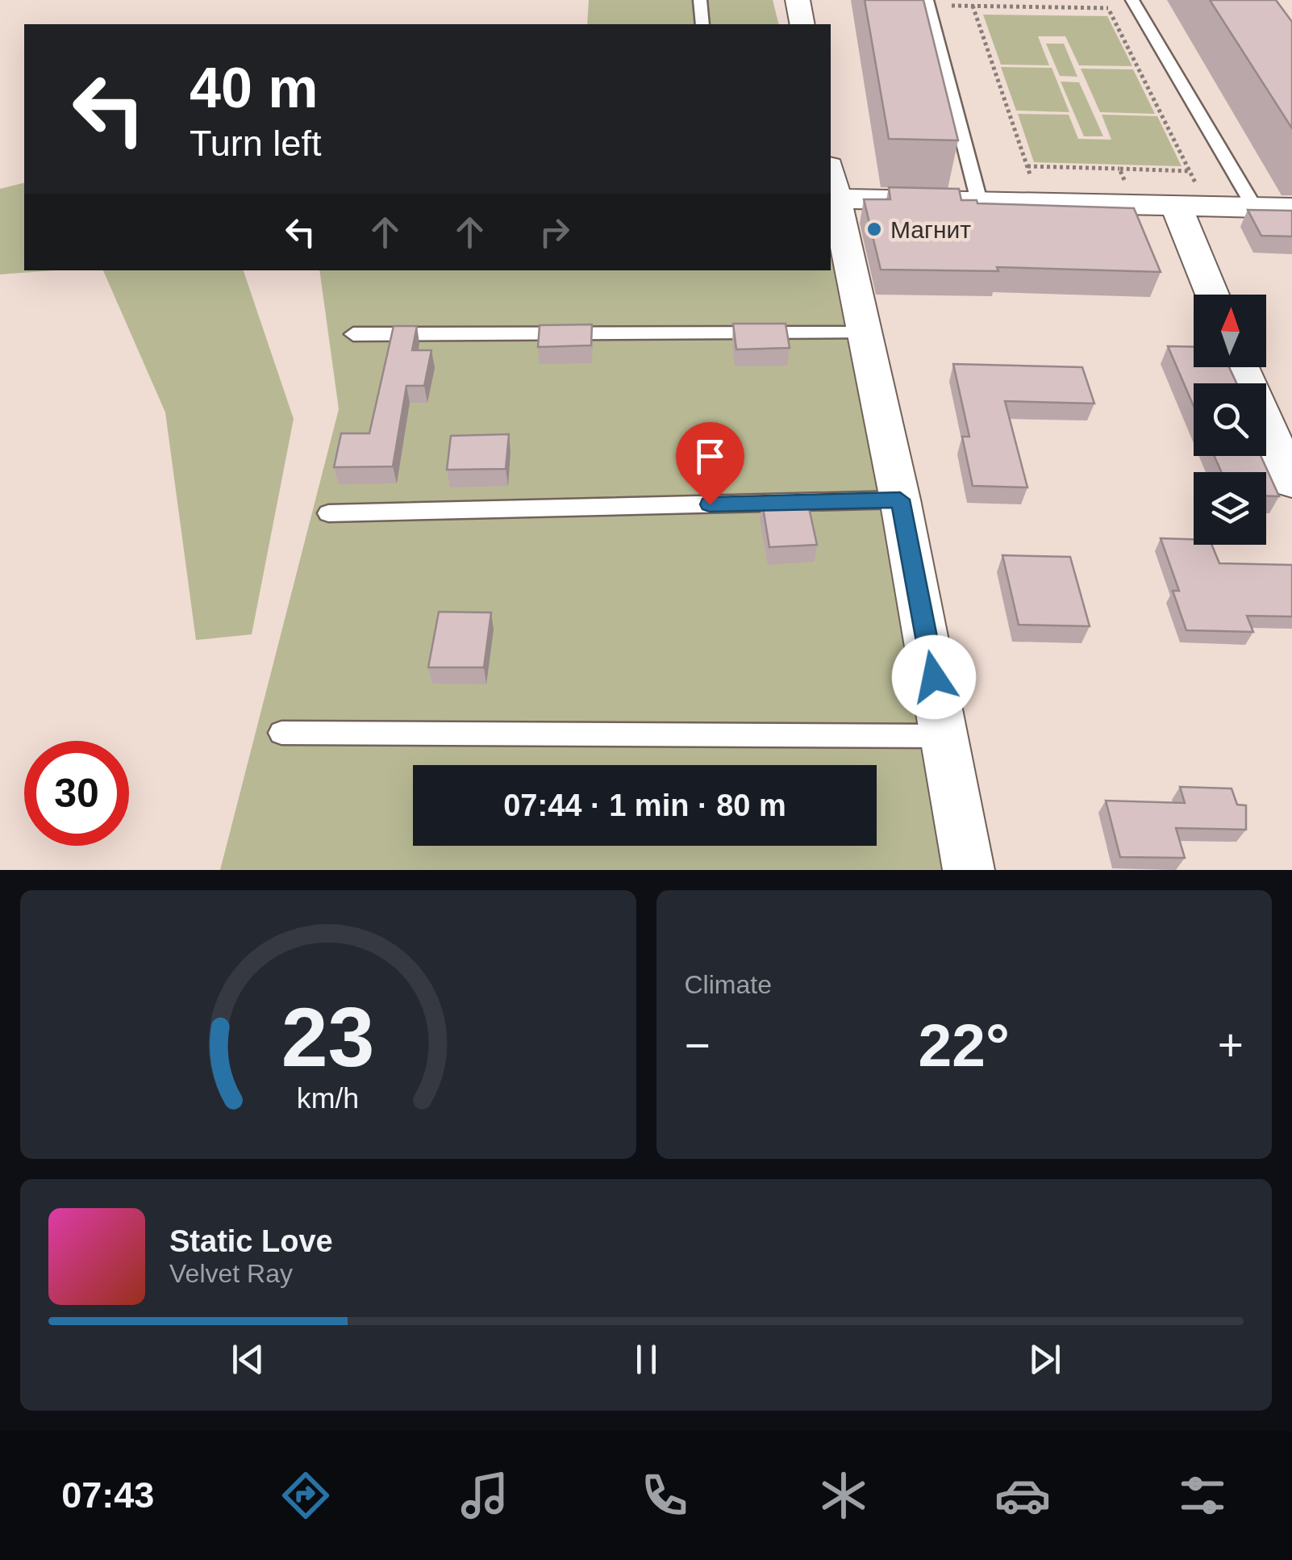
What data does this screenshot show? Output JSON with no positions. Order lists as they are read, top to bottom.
{
  "places": ["Магнит"],
  "north": "top",
  "page": {
    "turn": ["40 m", "Turn left"],
    "limit": "30",
    "trip": "07:44 · 1 min · 80 m",
    "tile": "Climate",
    "heat": ["−", "22°", "+"],
    "song": ["Static Love", "Velvet Ray"],
    "tabs": "07:43",
    "gauge": ["23", "km/h"]
  }
}
